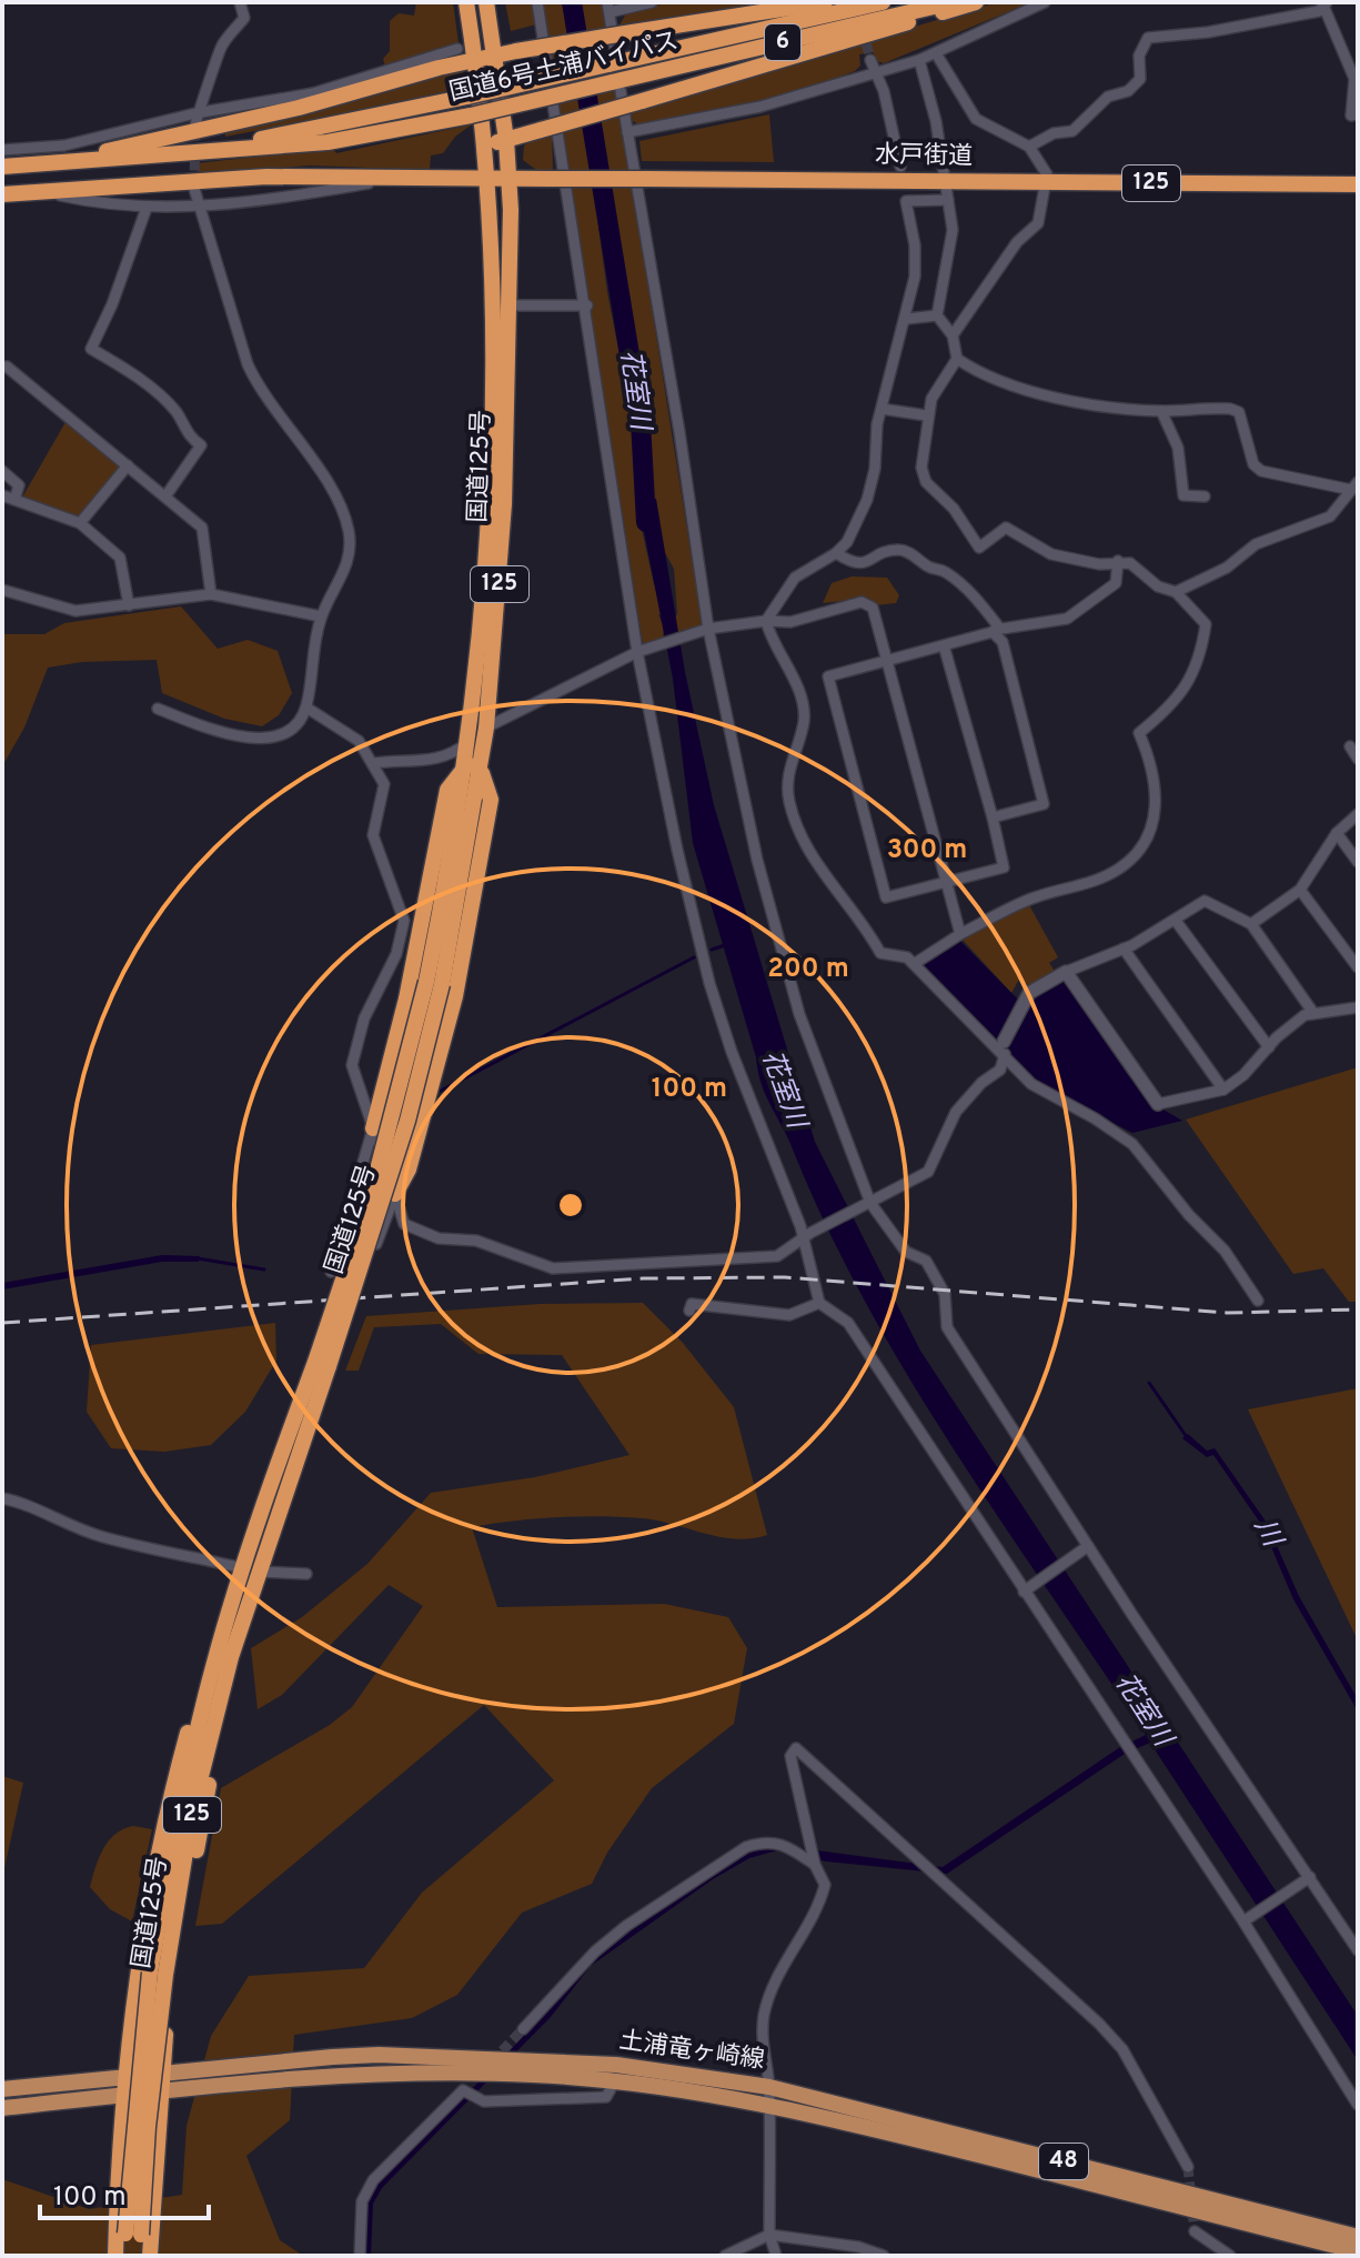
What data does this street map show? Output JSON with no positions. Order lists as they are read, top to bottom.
{
  "streets": {
    "highway": [
      "6",
      "国道6号土浦バイパス",
      "水戸街道",
      "125",
      "国道125号"
    ],
    "main road": ["土浦竜ヶ崎線", "48"]
  },
  "crossings": [
    ["水戸街道", "国道125号"]
  ],
  "water": ["花室川", "川"],
  "scale_bar": "100 m",
  "rings": ["300 m", "200 m", "100 m"]
}
